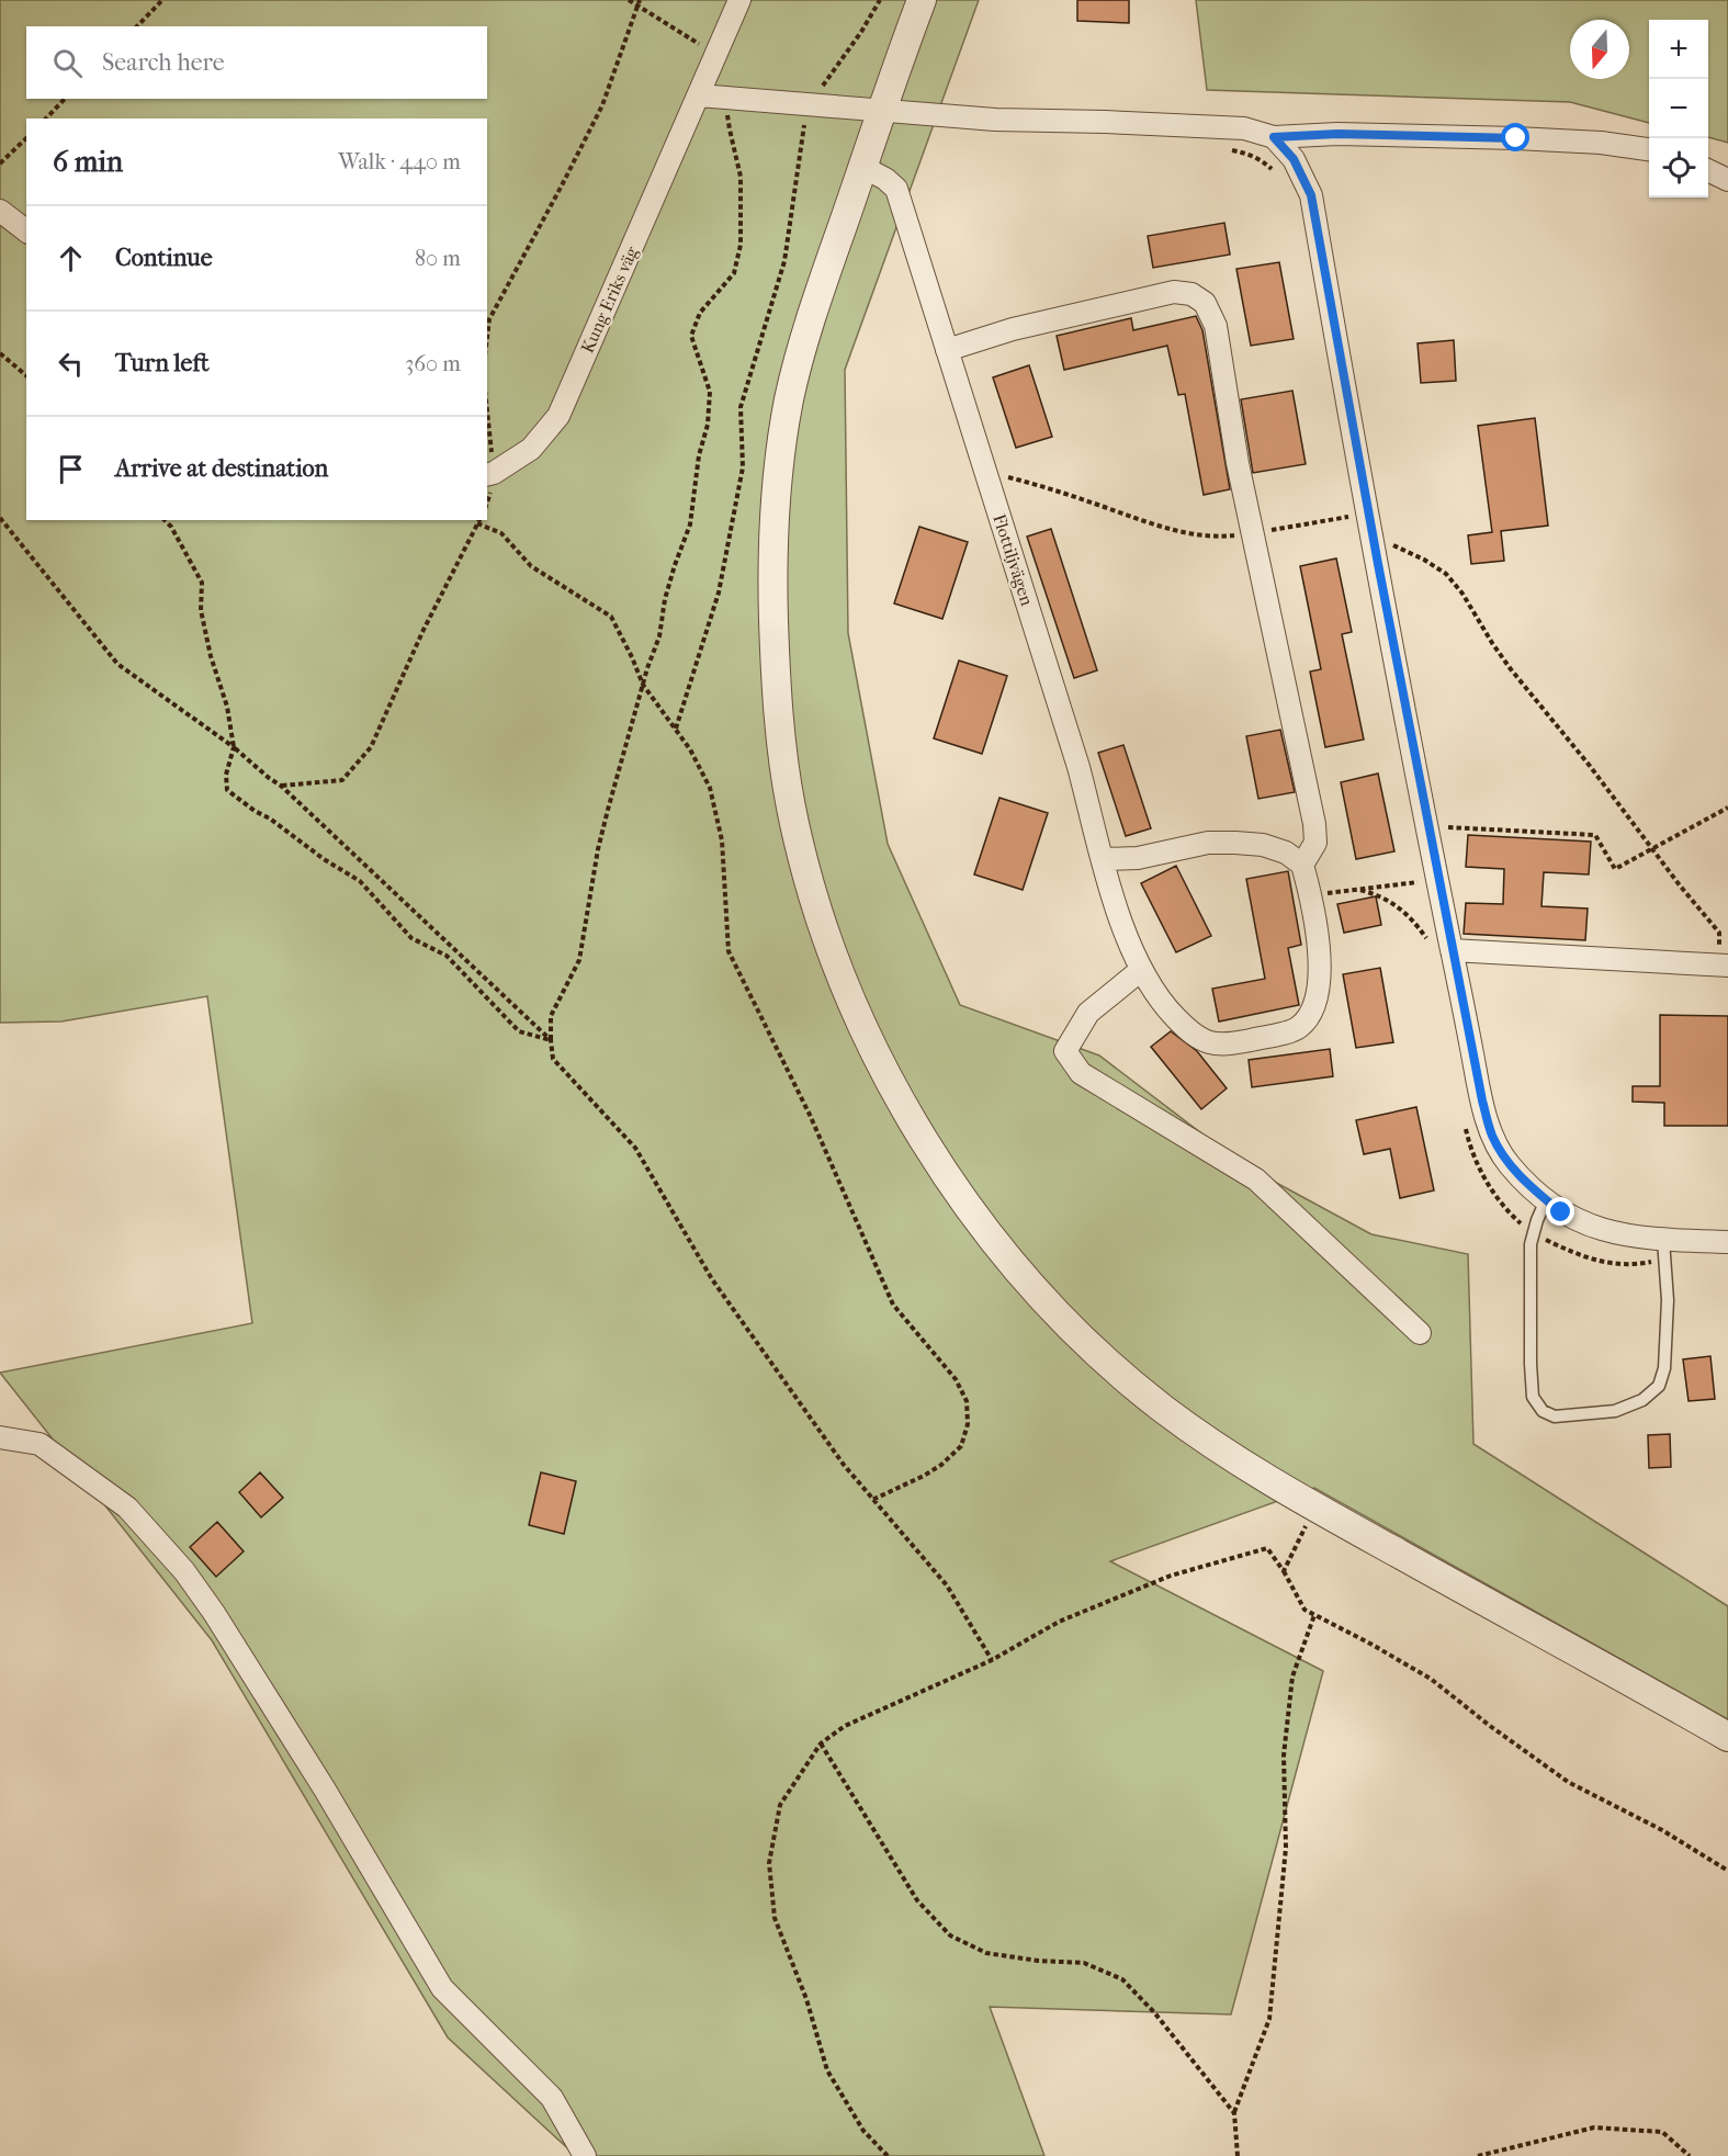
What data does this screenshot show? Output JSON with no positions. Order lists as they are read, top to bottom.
{
  "streets": {
    "street": ["Kung Eriks väg", "Flottiljvägen"]
  },
  "north": "bottom",
  "page": {
    "map_buttons": ["+", "−"],
    "search": "Search here",
    "heading": ["6 min", "Walk · 440 m"],
    "list": [
      ["Continue", "80 m"],
      ["Turn left", "360 m"],
      "Arrive at destination"
    ]
  }
}
